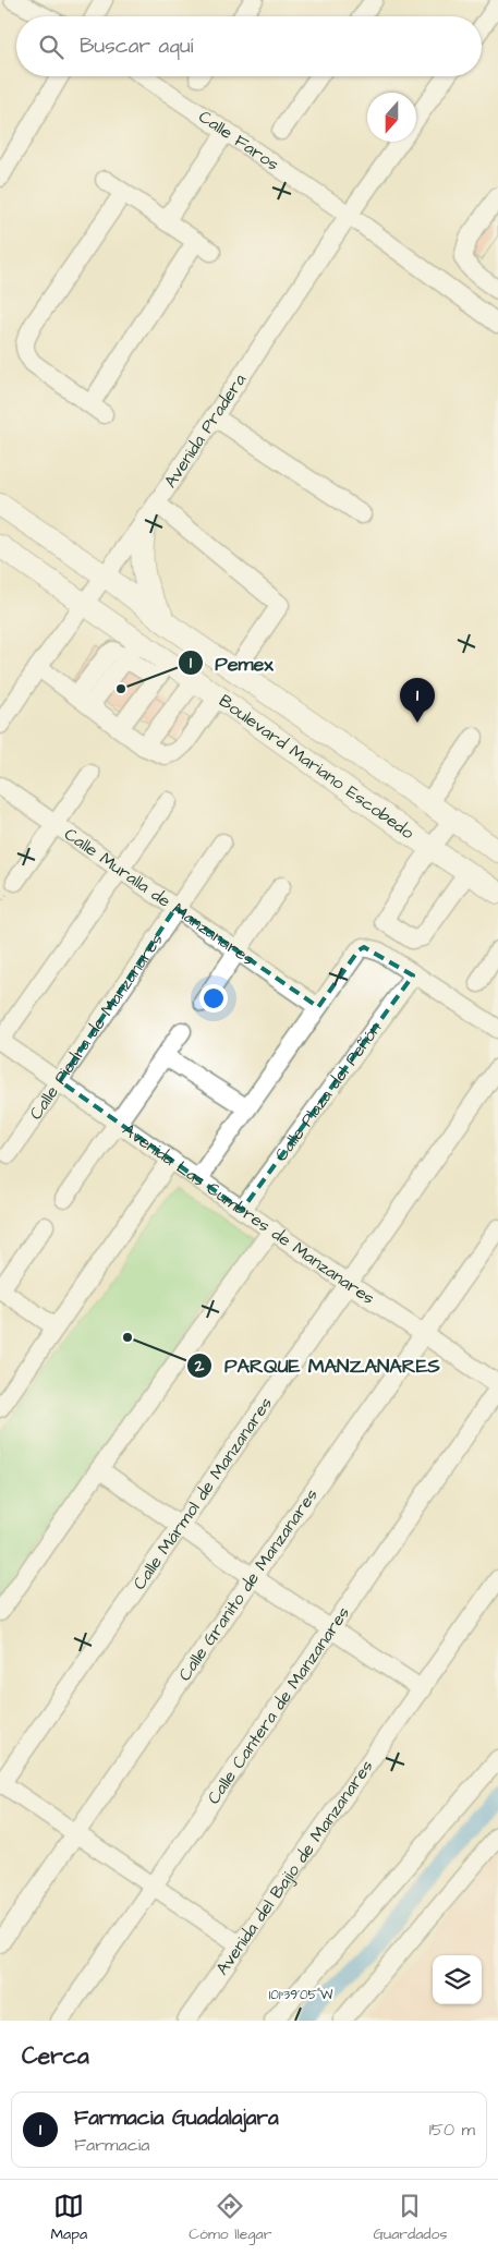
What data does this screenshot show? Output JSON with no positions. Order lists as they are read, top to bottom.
{
  "streets": {
    "main road": ["Boulevard Mariano Escobedo"],
    "street": [
      "Calle Faros",
      "Avenida Pradera",
      "Calle Muralla de Manzanares",
      "Calle Piedra de Manzanares",
      "Calle Plaza del Peñón",
      "Avenida Las Cumbres de Manzanares",
      "Calle Mármol de Manzanares",
      "Calle Granito de Manzanares",
      "Calle Cantera de Manzanares",
      "Avenida del Bajío de Manzanares"
    ]
  },
  "crossings": [
    ["Calle Faros", "Avenida Pradera"],
    ["Avenida Pradera", "Boulevard Mariano Escobedo"],
    ["Calle Muralla de Manzanares", "Calle Piedra de Manzanares"],
    ["Calle Piedra de Manzanares", "Avenida Las Cumbres de Manzanares"],
    ["Calle Plaza del Peñón", "Avenida Las Cumbres de Manzanares"],
    ["Avenida Las Cumbres de Manzanares", "Calle Mármol de Manzanares"],
    ["Avenida Las Cumbres de Manzanares", "Calle Granito de Manzanares"],
    ["Avenida Las Cumbres de Manzanares", "Calle Cantera de Manzanares"]
  ],
  "places": ["Pemex", "PARQUE MANZANARES"],
  "north": "bottom",
  "page": {
    "search": "Buscar aquí",
    "pins": "1",
    "heading": "Cerca",
    "list": [
      {
        "mark": "1",
        "name": "Farmacia Guadalajara",
        "note": "Farmacia",
        "value": "150 m"
      }
    ],
    "nav": ["Mapa", "Cómo llegar", "Guardados"]
  },
  "coordinates": ["101°39'05\"W"]
}
